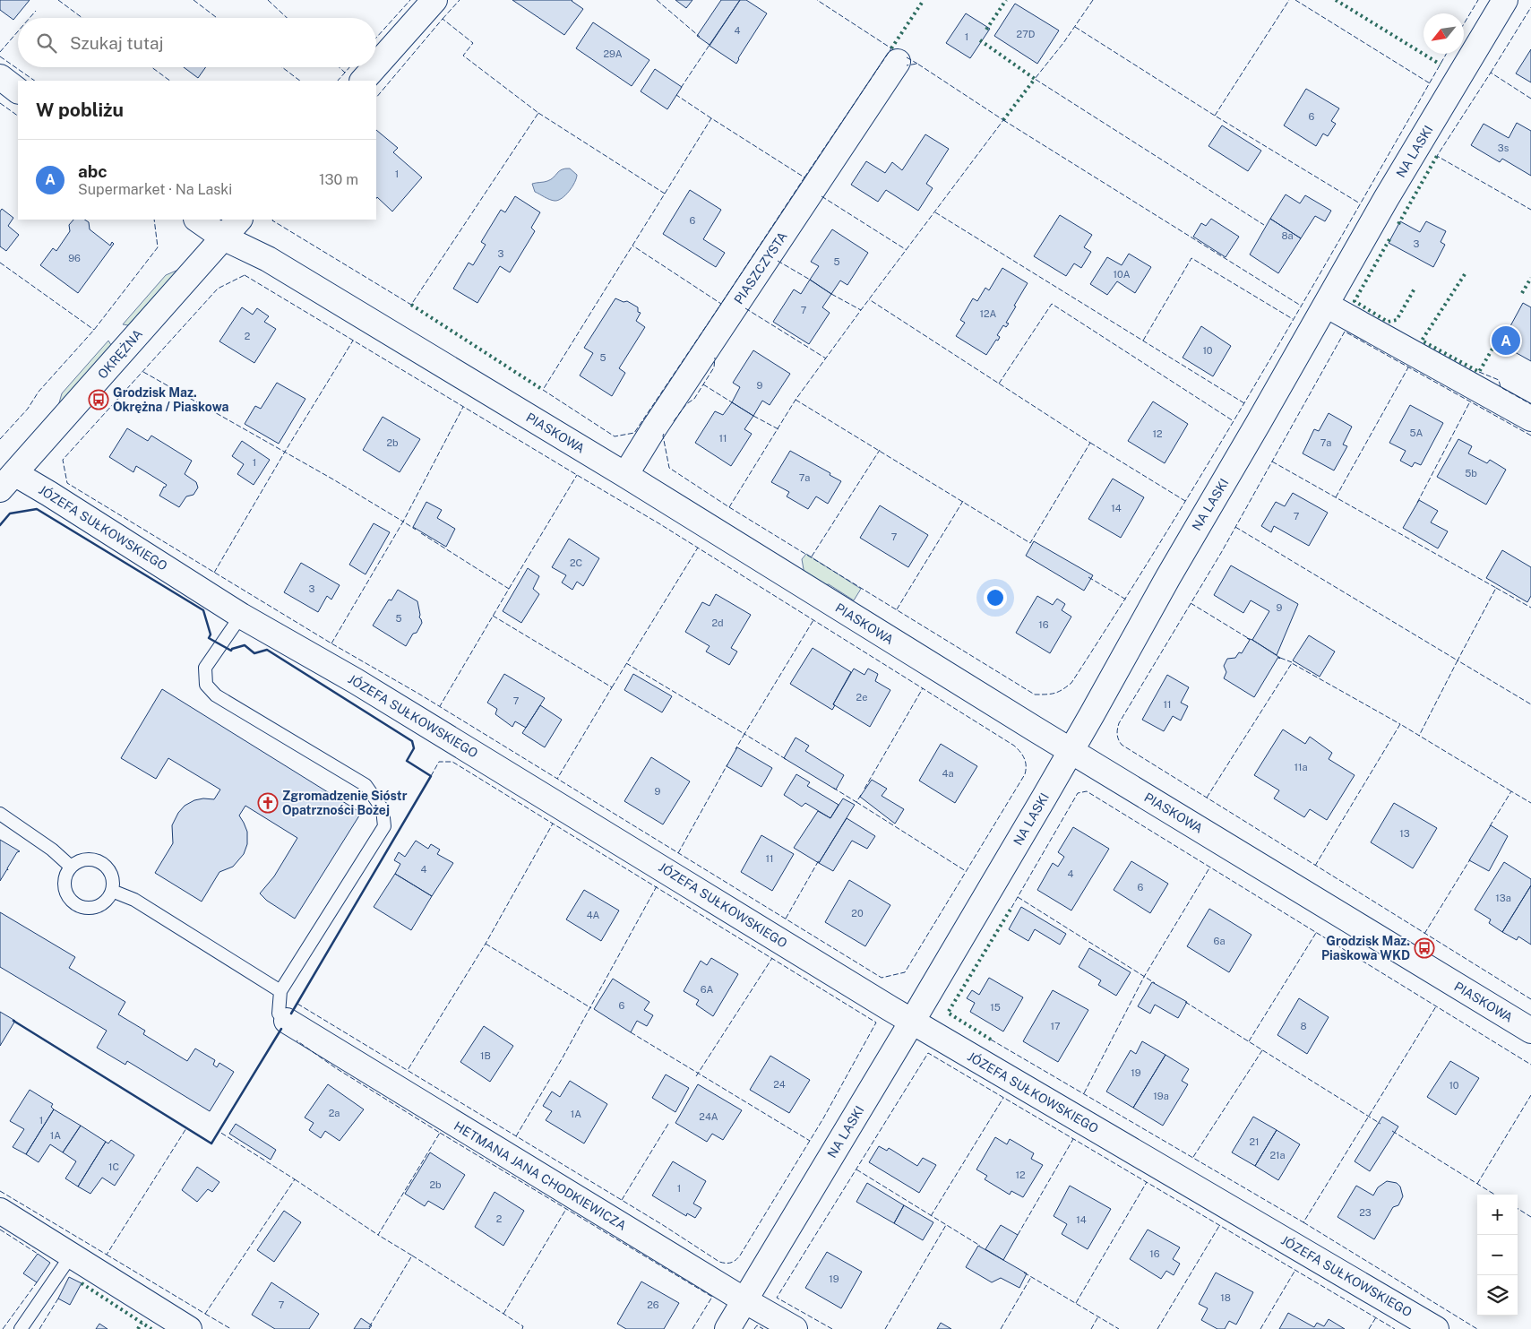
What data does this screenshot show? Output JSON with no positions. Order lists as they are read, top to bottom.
{
  "streets": {
    "street": [
      "NA LASKI",
      "PIASZCZYSTA",
      "OKRĘŻNA",
      "PIASKOWA",
      "JÓZEFA SUŁKOWSKIEGO",
      "HETMANA JANA CHODKIEWICZA"
    ]
  },
  "crossings": [
    ["NA LASKI", "PIASKOWA"],
    ["NA LASKI", "JÓZEFA SUŁKOWSKIEGO"],
    ["NA LASKI", "HETMANA JANA CHODKIEWICZA"],
    ["PIASZCZYSTA", "PIASKOWA"],
    ["OKRĘŻNA", "PIASKOWA"],
    ["OKRĘŻNA", "JÓZEFA SUŁKOWSKIEGO"]
  ],
  "places": {
    "bus stop": ["Grodzisk Maz. Okrężna / Piaskowa", "Grodzisk Maz. Piaskowa WKD"],
    "church": ["Zgromadzenie Sióstr Opatrzności Bożej"]
  },
  "house_numbers": [
    "4",
    "27D",
    "1",
    "29A",
    "6",
    "3s",
    "1",
    "6",
    "8a",
    "3",
    "3",
    "96",
    "5",
    "10A",
    "7",
    "12A",
    "2",
    "10",
    "5",
    "9",
    "5A",
    "12",
    "11",
    "2b",
    "7a",
    "1",
    "5b",
    "7a",
    "14",
    "7",
    "7",
    "2C",
    "3",
    "9",
    "5",
    "2d",
    "16",
    "2e",
    "7",
    "11",
    "11a",
    "4a",
    "9",
    "13",
    "11",
    "4",
    "4",
    "6",
    "13a",
    "20",
    "4A",
    "6a",
    "6A",
    "6",
    "15",
    "17",
    "8",
    "1B",
    "19",
    "24",
    "10",
    "19a",
    "2a",
    "1A",
    "24A",
    "1",
    "1A",
    "21",
    "21a",
    "1C",
    "12",
    "2b",
    "1",
    "23",
    "2",
    "14",
    "16",
    "19",
    "18",
    "7",
    "26"
  ],
  "north": "bottom left",
  "page": {
    "search": "Szukaj tutaj",
    "heading": "W pobliżu",
    "list": [
      {
        "mark": "A",
        "name": "abc",
        "note": "Supermarket · Na Laski",
        "value": "130 m"
      }
    ],
    "pins": "A",
    "map_buttons": ["+", "−"]
  }
}
